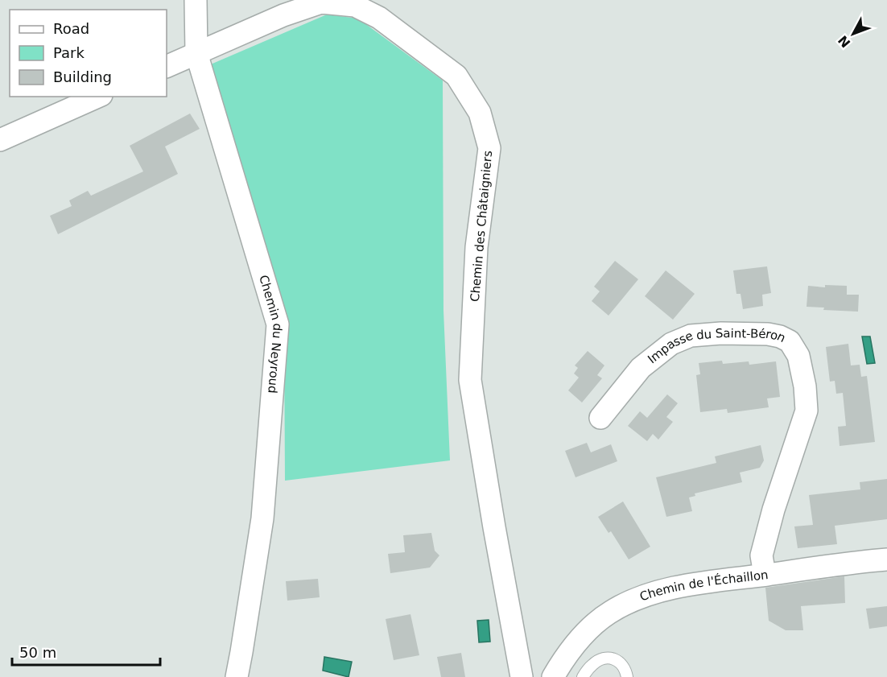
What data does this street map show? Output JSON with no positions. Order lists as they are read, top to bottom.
{
  "streets": {
    "street": [
      "Chemin des Châtaigniers",
      "Chemin du Neyroud",
      "Impasse du Saint-Béron",
      "Chemin de l'Échaillon"
    ]
  },
  "crossings": [
    ["Chemin des Châtaigniers", "Chemin du Neyroud"],
    ["Impasse du Saint-Béron", "Chemin de l'Échaillon"]
  ],
  "legend": ["Road", "Park", "Building"],
  "scale_bar": "50 m",
  "north": "bottom left"
}
